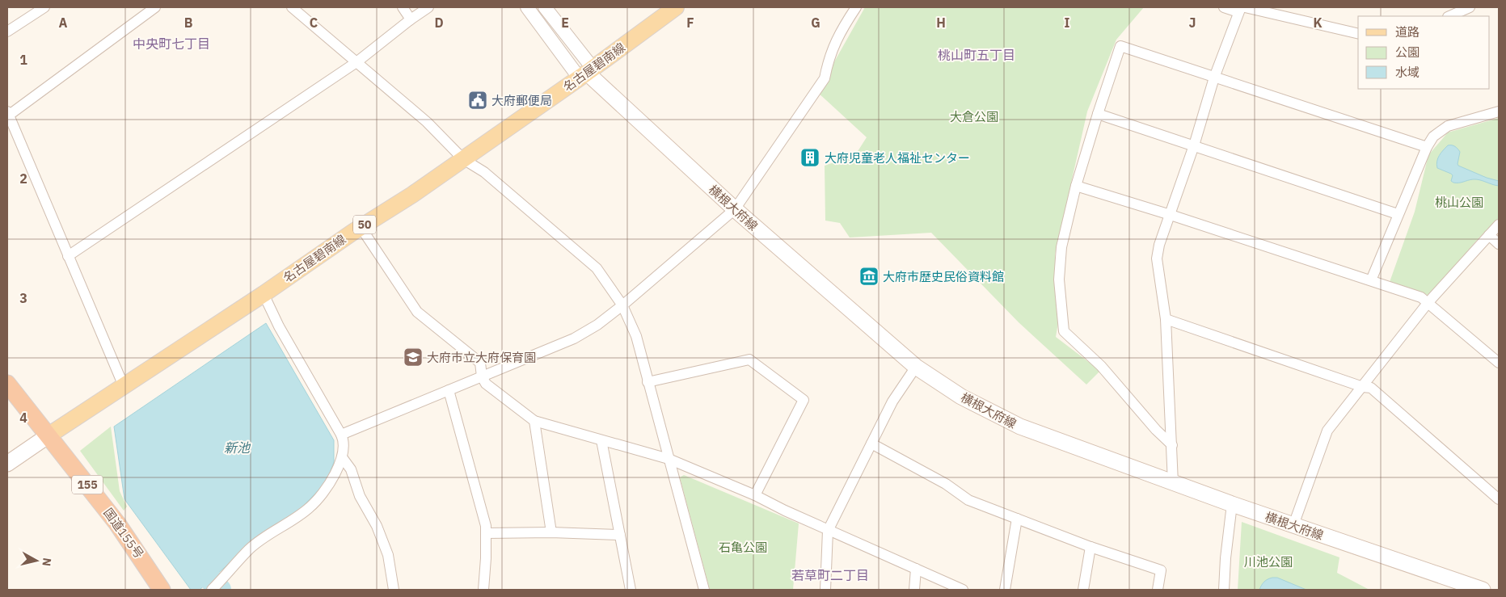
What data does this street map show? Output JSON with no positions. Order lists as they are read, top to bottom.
{
  "streets": {
    "highway": ["155", "国道155号"],
    "main road": ["名古屋碧南線", "横根大府線", "50"]
  },
  "crossings": [
    ["名古屋碧南線", "横根大府線"],
    ["名古屋碧南線", "国道155号"]
  ],
  "districts": ["中央町七丁目", "桃山町五丁目", "若草町二丁目"],
  "water": ["新池"],
  "parks": [
    "大倉公園",
    "桃山公園",
    "石亀公園",
    "川池公園"
  ],
  "places": {
    "public building": ["大府郵便局"],
    "building": ["大府児童老人福祉センター"],
    "museum": ["大府市歴史民俗資料館"],
    "school or university": ["大府市立大府保育園"]
  },
  "legend": ["道路", "公園", "水域"],
  "north": "right",
  "grid": {
    "columns": [
      "A",
      "B",
      "C",
      "D",
      "E",
      "F",
      "G",
      "H",
      "I",
      "J",
      "K"
    ],
    "rows": [
      "1",
      "2",
      "3",
      "4"
    ]
  }
}
